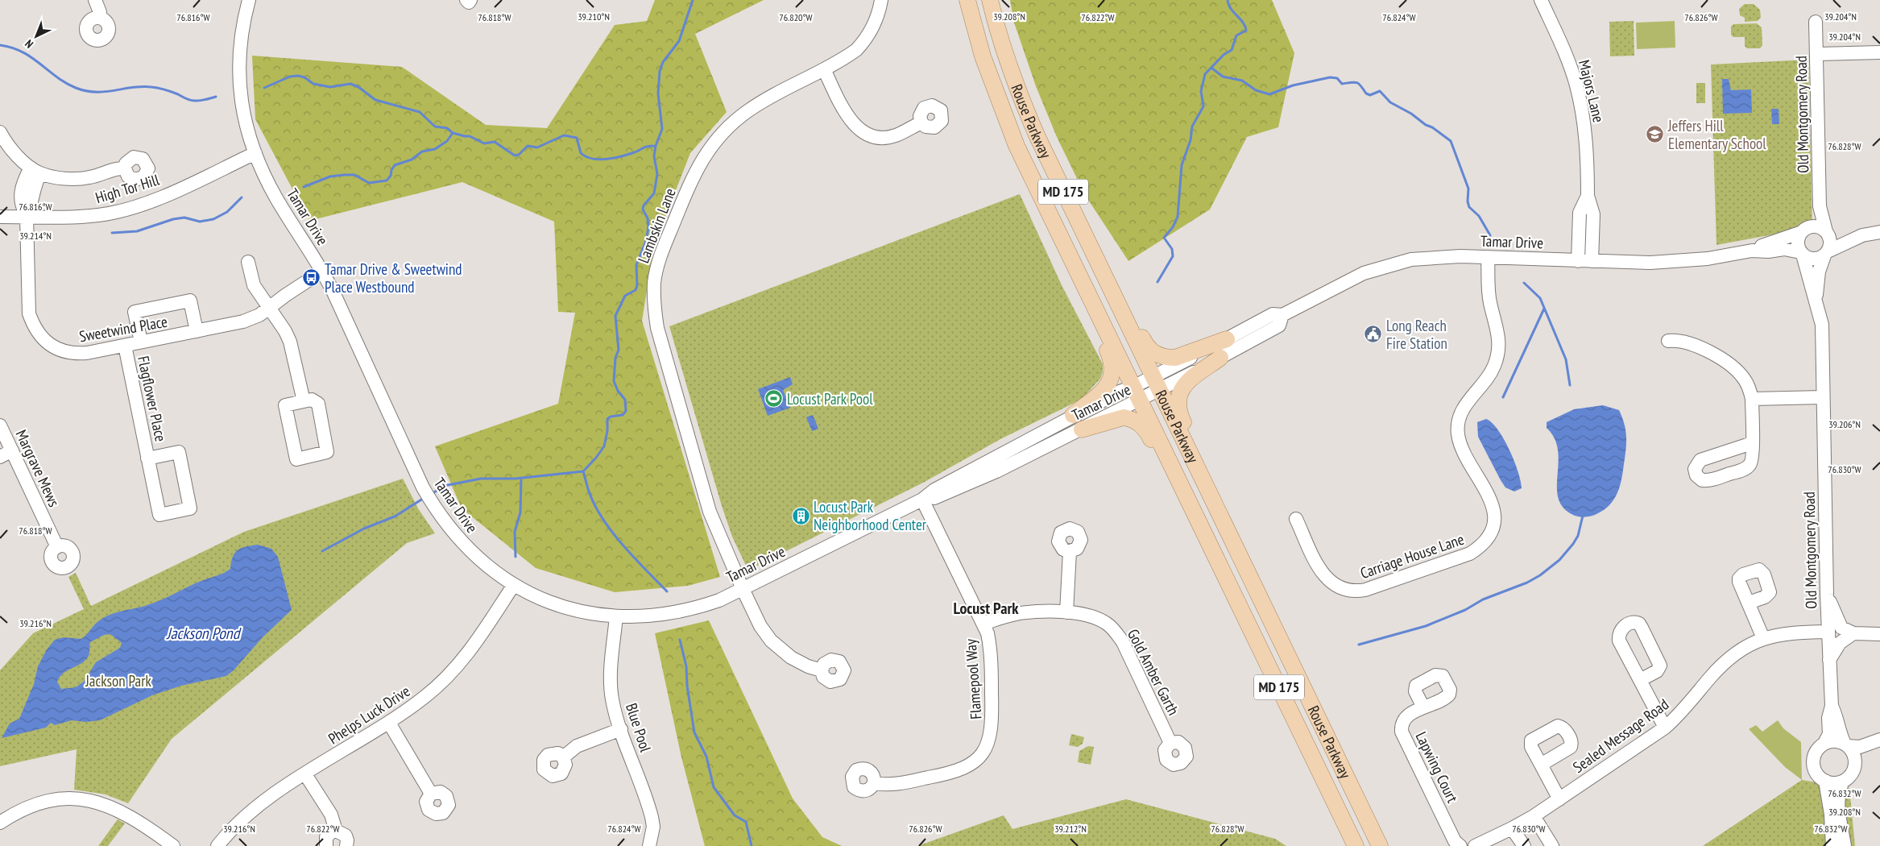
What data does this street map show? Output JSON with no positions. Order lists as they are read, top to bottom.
{
  "streets": {
    "main road": ["Rouse Parkway", "MD 175"],
    "street": [
      "Majors Lane",
      "Old Montgomery Road",
      "High Tor Hill",
      "Tamar Drive",
      "Lambskin Lane",
      "Sweetwind Place",
      "Flagflower Place",
      "Margrave Mews",
      "Carriage House Lane",
      "Gold Amber Garth",
      "Flamepool Way",
      "Phelps Luck Drive",
      "Blue Pool",
      "Sealed Message Road",
      "Lapwing Court"
    ]
  },
  "crossings": [
    ["Majors Lane", "Tamar Drive"],
    ["Old Montgomery Road", "Tamar Drive"],
    ["Old Montgomery Road", "Sealed Message Road"],
    ["Rouse Parkway", "Tamar Drive"],
    ["High Tor Hill", "Tamar Drive"],
    ["High Tor Hill", "Sweetwind Place"],
    ["Tamar Drive", "Lambskin Lane"],
    ["Tamar Drive", "Sweetwind Place"],
    ["Tamar Drive", "Carriage House Lane"],
    ["Tamar Drive", "Flamepool Way"],
    ["Tamar Drive", "Phelps Luck Drive"],
    ["Tamar Drive", "Blue Pool"],
    ["Sweetwind Place", "Flagflower Place"],
    ["Gold Amber Garth", "Flamepool Way"]
  ],
  "districts": ["Locust Park"],
  "water": ["Jackson Pond"],
  "parks": ["Jackson Park"],
  "places": {
    "school or university": ["Jeffers Hill Elementary School"],
    "bus stop": ["Tamar Drive & Sweetwind Place Westbound"],
    "public building": ["Long Reach Fire Station"],
    "sports": ["Locust Park Pool"],
    "building": ["Locust Park Neighborhood Center"]
  },
  "north": "bottom left",
  "coordinates": [
    "39.204°N",
    "39.208°N",
    "39.210°N",
    "76.824°W",
    "76.816°W",
    "76.818°W",
    "76.820°W",
    "76.822°W",
    "76.826°W",
    "76.828°W",
    "39.214°N",
    "39.206°N",
    "76.830°W",
    "39.216°N",
    "76.832°W",
    "39.212°N"
  ]
}
